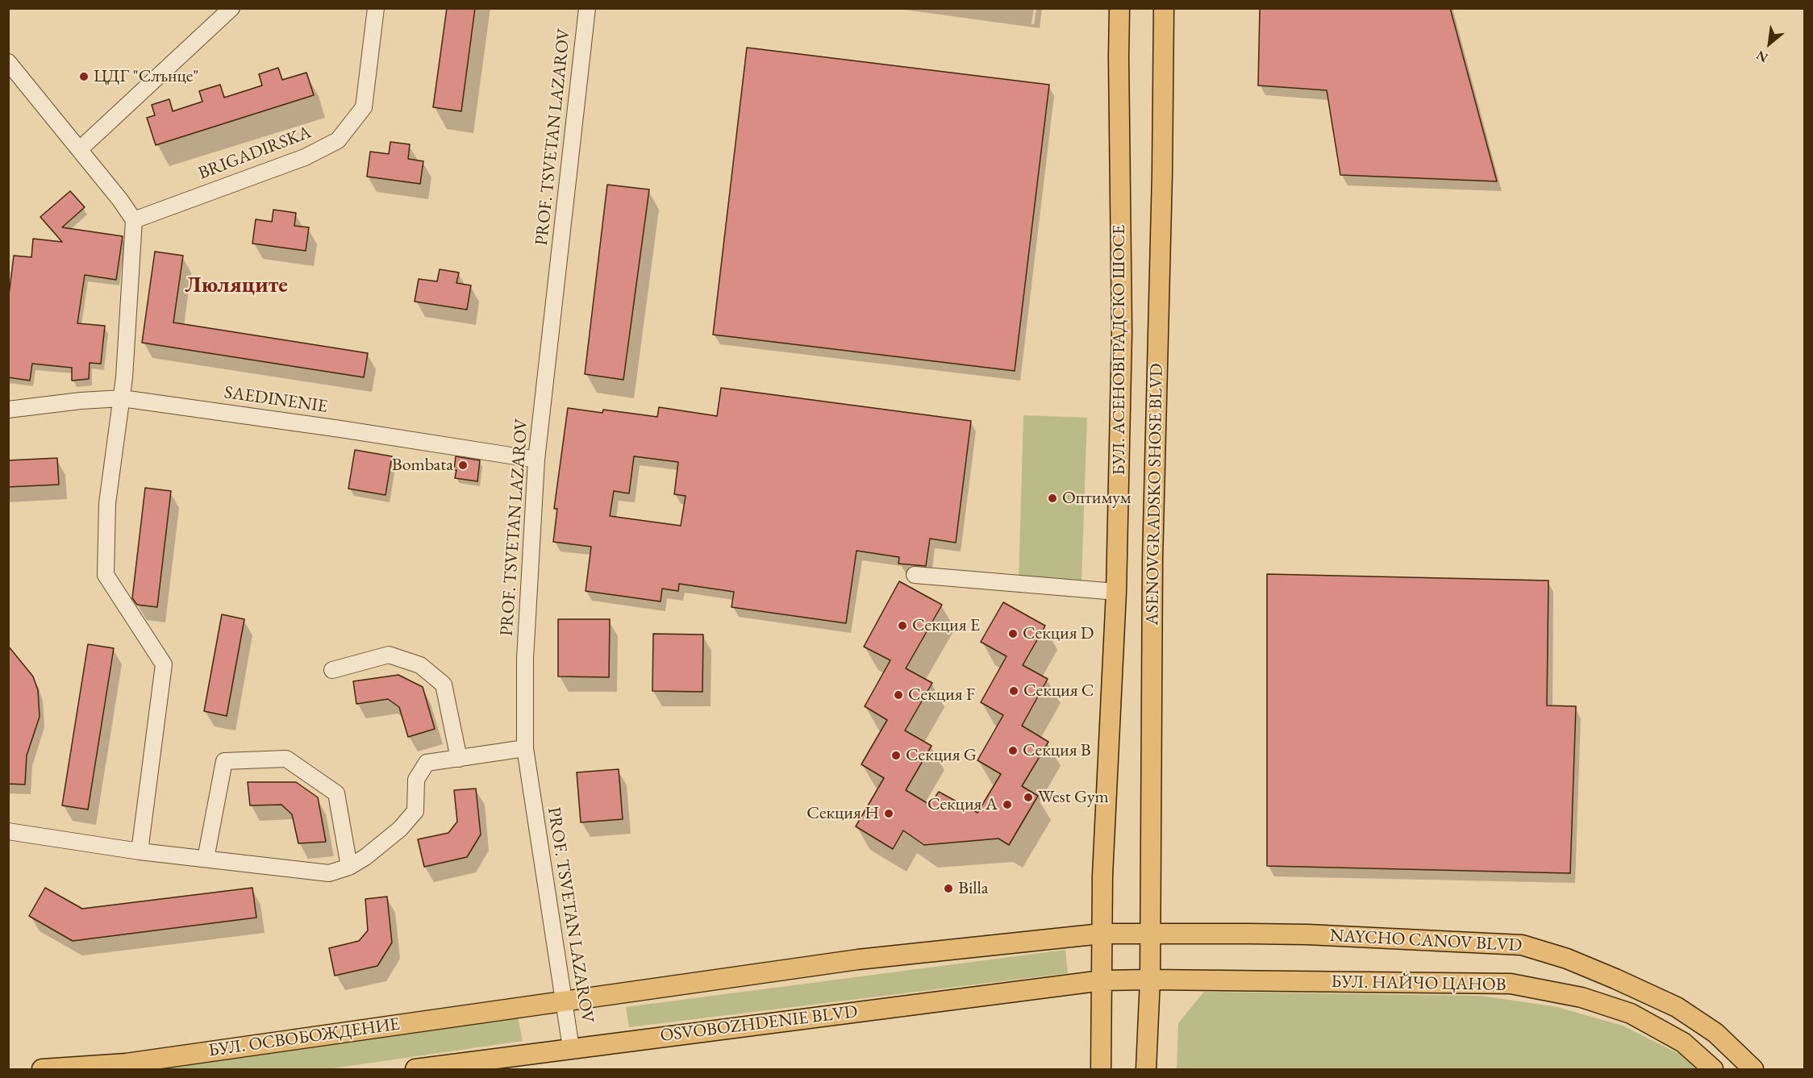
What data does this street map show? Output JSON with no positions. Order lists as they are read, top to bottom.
{
  "streets": {
    "main road": [
      "БУЛ. АСЕНОВГРАДСКО ШОСЕ",
      "ASENOVGRADSKO SHOSE BLVD",
      "NAYCHO CANOV BLVD",
      "БУЛ. НАЙЧО ЦАНОВ",
      "OSVOBOZHDENIE BLVD",
      "БУЛ. ОСВОБОЖДЕНИЕ"
    ],
    "street": ["PROF. TSVETAN LAZAROV", "BRIGADIRSKA", "SAEDINENIE"]
  },
  "crossings": [
    ["PROF. TSVETAN LAZAROV", "SAEDINENIE"],
    ["PROF. TSVETAN LAZAROV", "OSVOBOZHDENIE BLVD"],
    ["PROF. TSVETAN LAZAROV", "БУЛ. ОСВОБОЖДЕНИЕ"],
    ["БУЛ. АСЕНОВГРАДСКО ШОСЕ", "БУЛ. НАЙЧО ЦАНОВ"],
    ["БУЛ. АСЕНОВГРАДСКО ШОСЕ", "OSVOBOZHDENIE BLVD"],
    ["ASENOVGRADSKO SHOSE BLVD", "NAYCHO CANOV BLVD"],
    ["ASENOVGRADSKO SHOSE BLVD", "БУЛ. НАЙЧО ЦАНОВ"],
    ["БУЛ. НАЙЧО ЦАНОВ", "OSVOBOZHDENIE BLVD"]
  ],
  "districts": ["Люляците"],
  "places": [
    "ЦДГ \"Слънце\"",
    "Bombata",
    "Оптимум",
    "Секция E",
    "Секция D",
    "Секция C",
    "Секция F",
    "Секция B",
    "Секция G",
    "West Gym",
    "Секция A",
    "Секция H",
    "Billa"
  ],
  "north": "bottom left"
}
